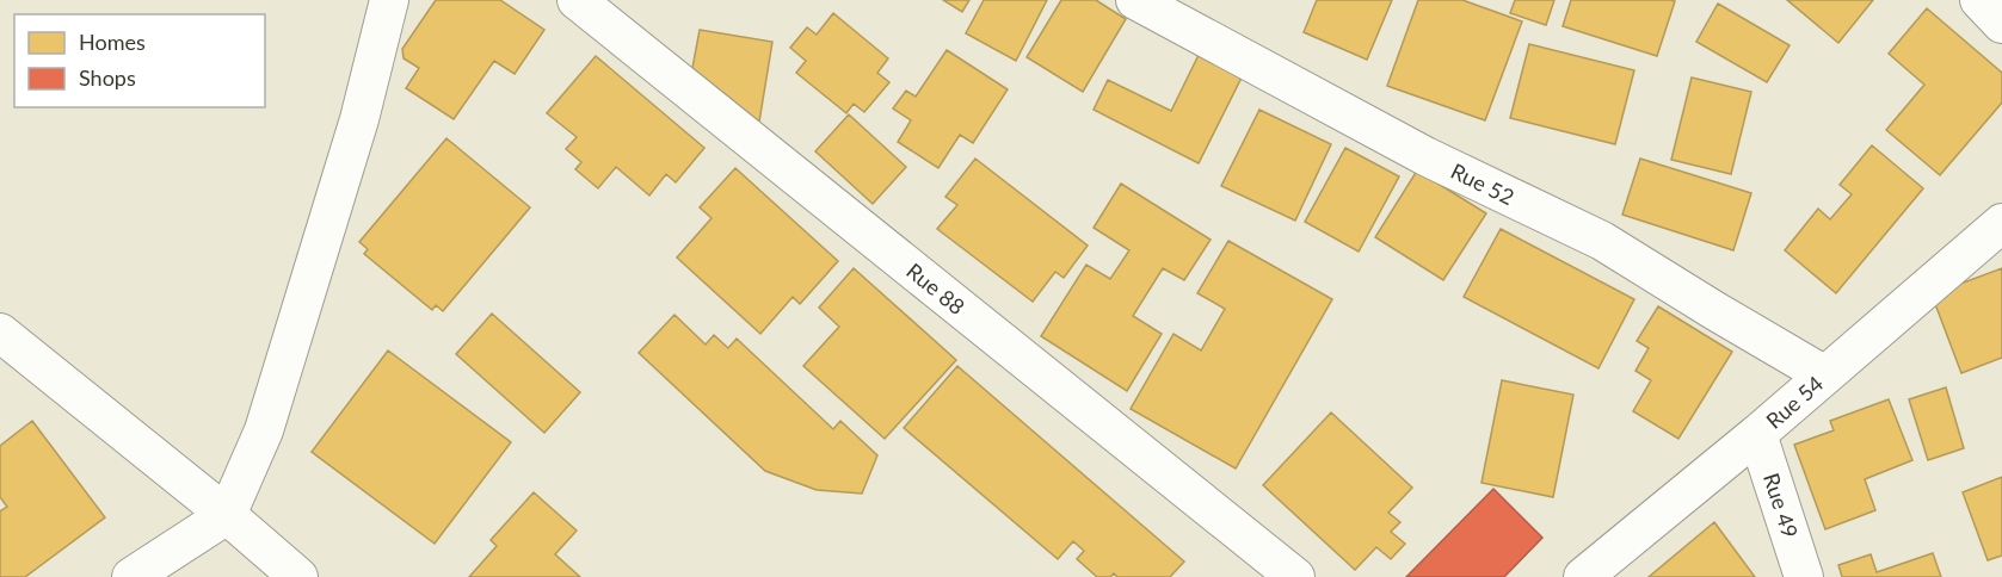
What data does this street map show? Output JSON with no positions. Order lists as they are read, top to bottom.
{
  "streets": {
    "street": [
      "Rue 52",
      "Rue 88",
      "Rue 54",
      "Rue 49"
    ]
  },
  "crossings": [
    ["Rue 52", "Rue 54"],
    ["Rue 54", "Rue 49"]
  ],
  "legend": ["Homes", "Shops"]
}
